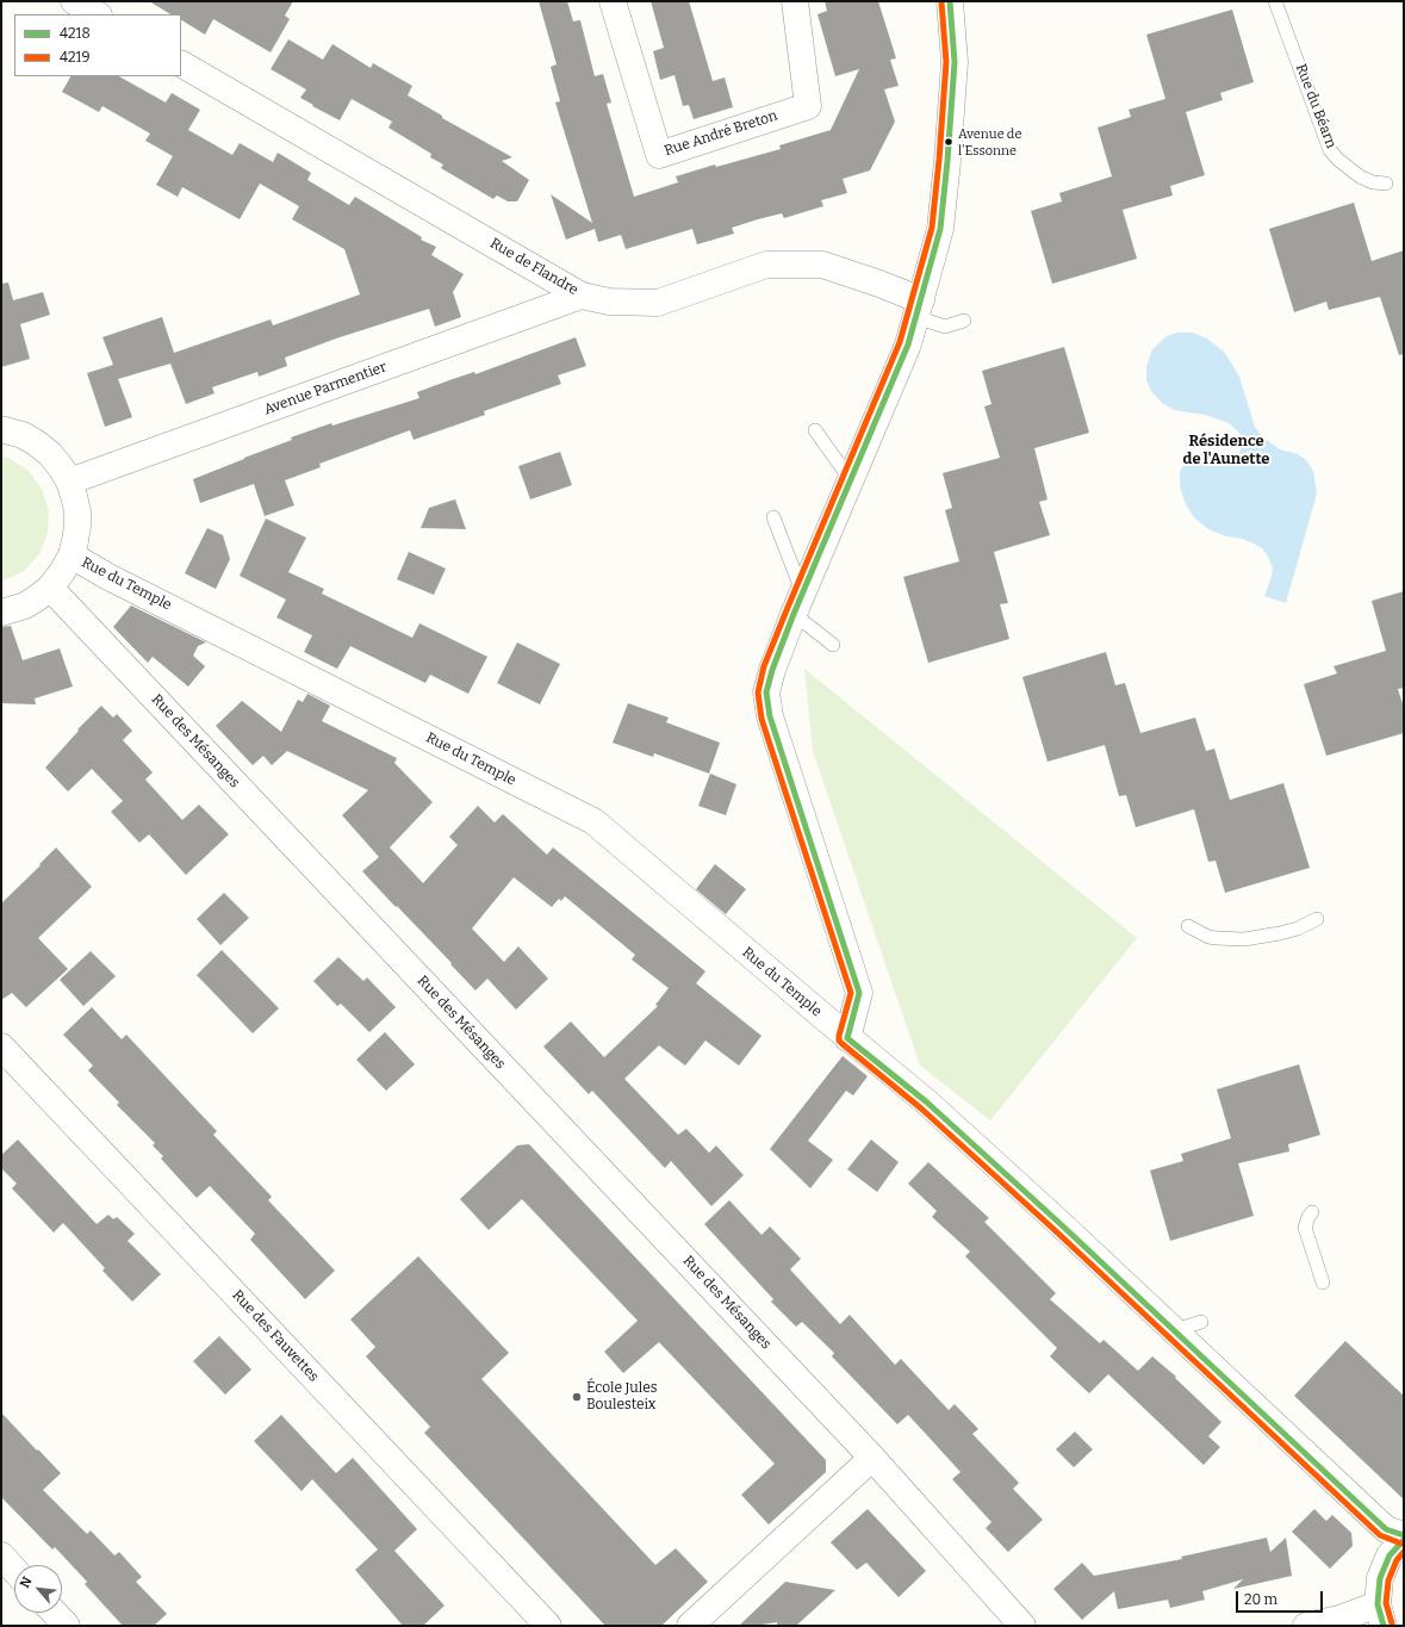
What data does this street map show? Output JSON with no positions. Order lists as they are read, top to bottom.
{
  "streets": {
    "street": [
      "Rue André Breton",
      "Rue de Flandre",
      "Avenue Parmentier",
      "Rue du Temple",
      "Rue des Mésanges",
      "Rue des Fauvettes"
    ],
    "lane": ["Rue du Béarn"]
  },
  "crossings": [
    ["Rue de Flandre", "Avenue Parmentier"]
  ],
  "districts": ["Résidence de l'Aunette"],
  "places": ["Avenue de l'Essonne", "École Jules Boulesteix"],
  "lines": ["transit line 4218", "transit line 4219"],
  "legend": ["4218", "4219"],
  "scale_bar": "20 m",
  "north": "top left"
}
